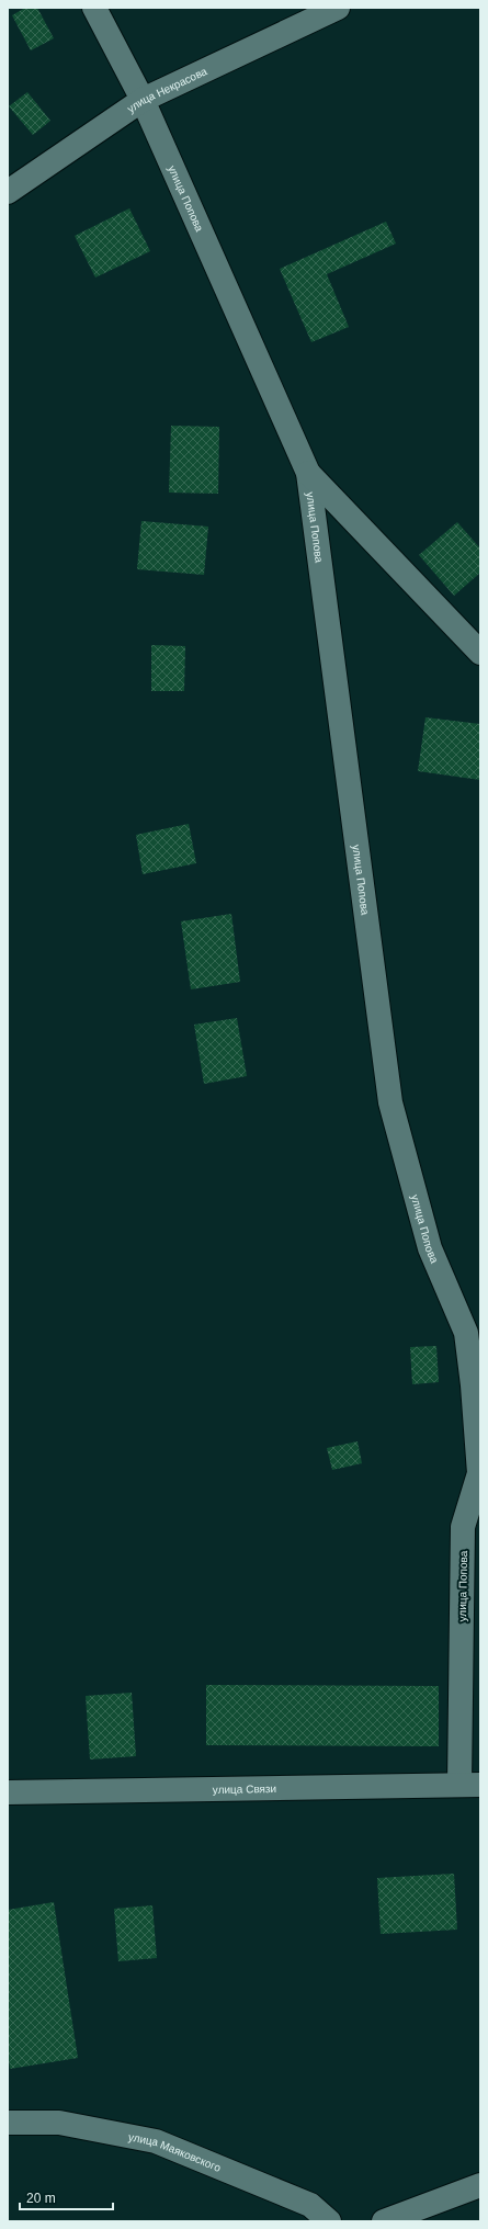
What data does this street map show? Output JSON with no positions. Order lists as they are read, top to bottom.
{
  "streets": {
    "street": [
      "улица Некрасова",
      "улица Попова",
      "улица Связи",
      "улица Маяковского"
    ]
  },
  "crossings": [
    ["улица Некрасова", "улица Попова"],
    ["улица Попова", "улица Связи"]
  ],
  "scale_bar": "20 m"
}
